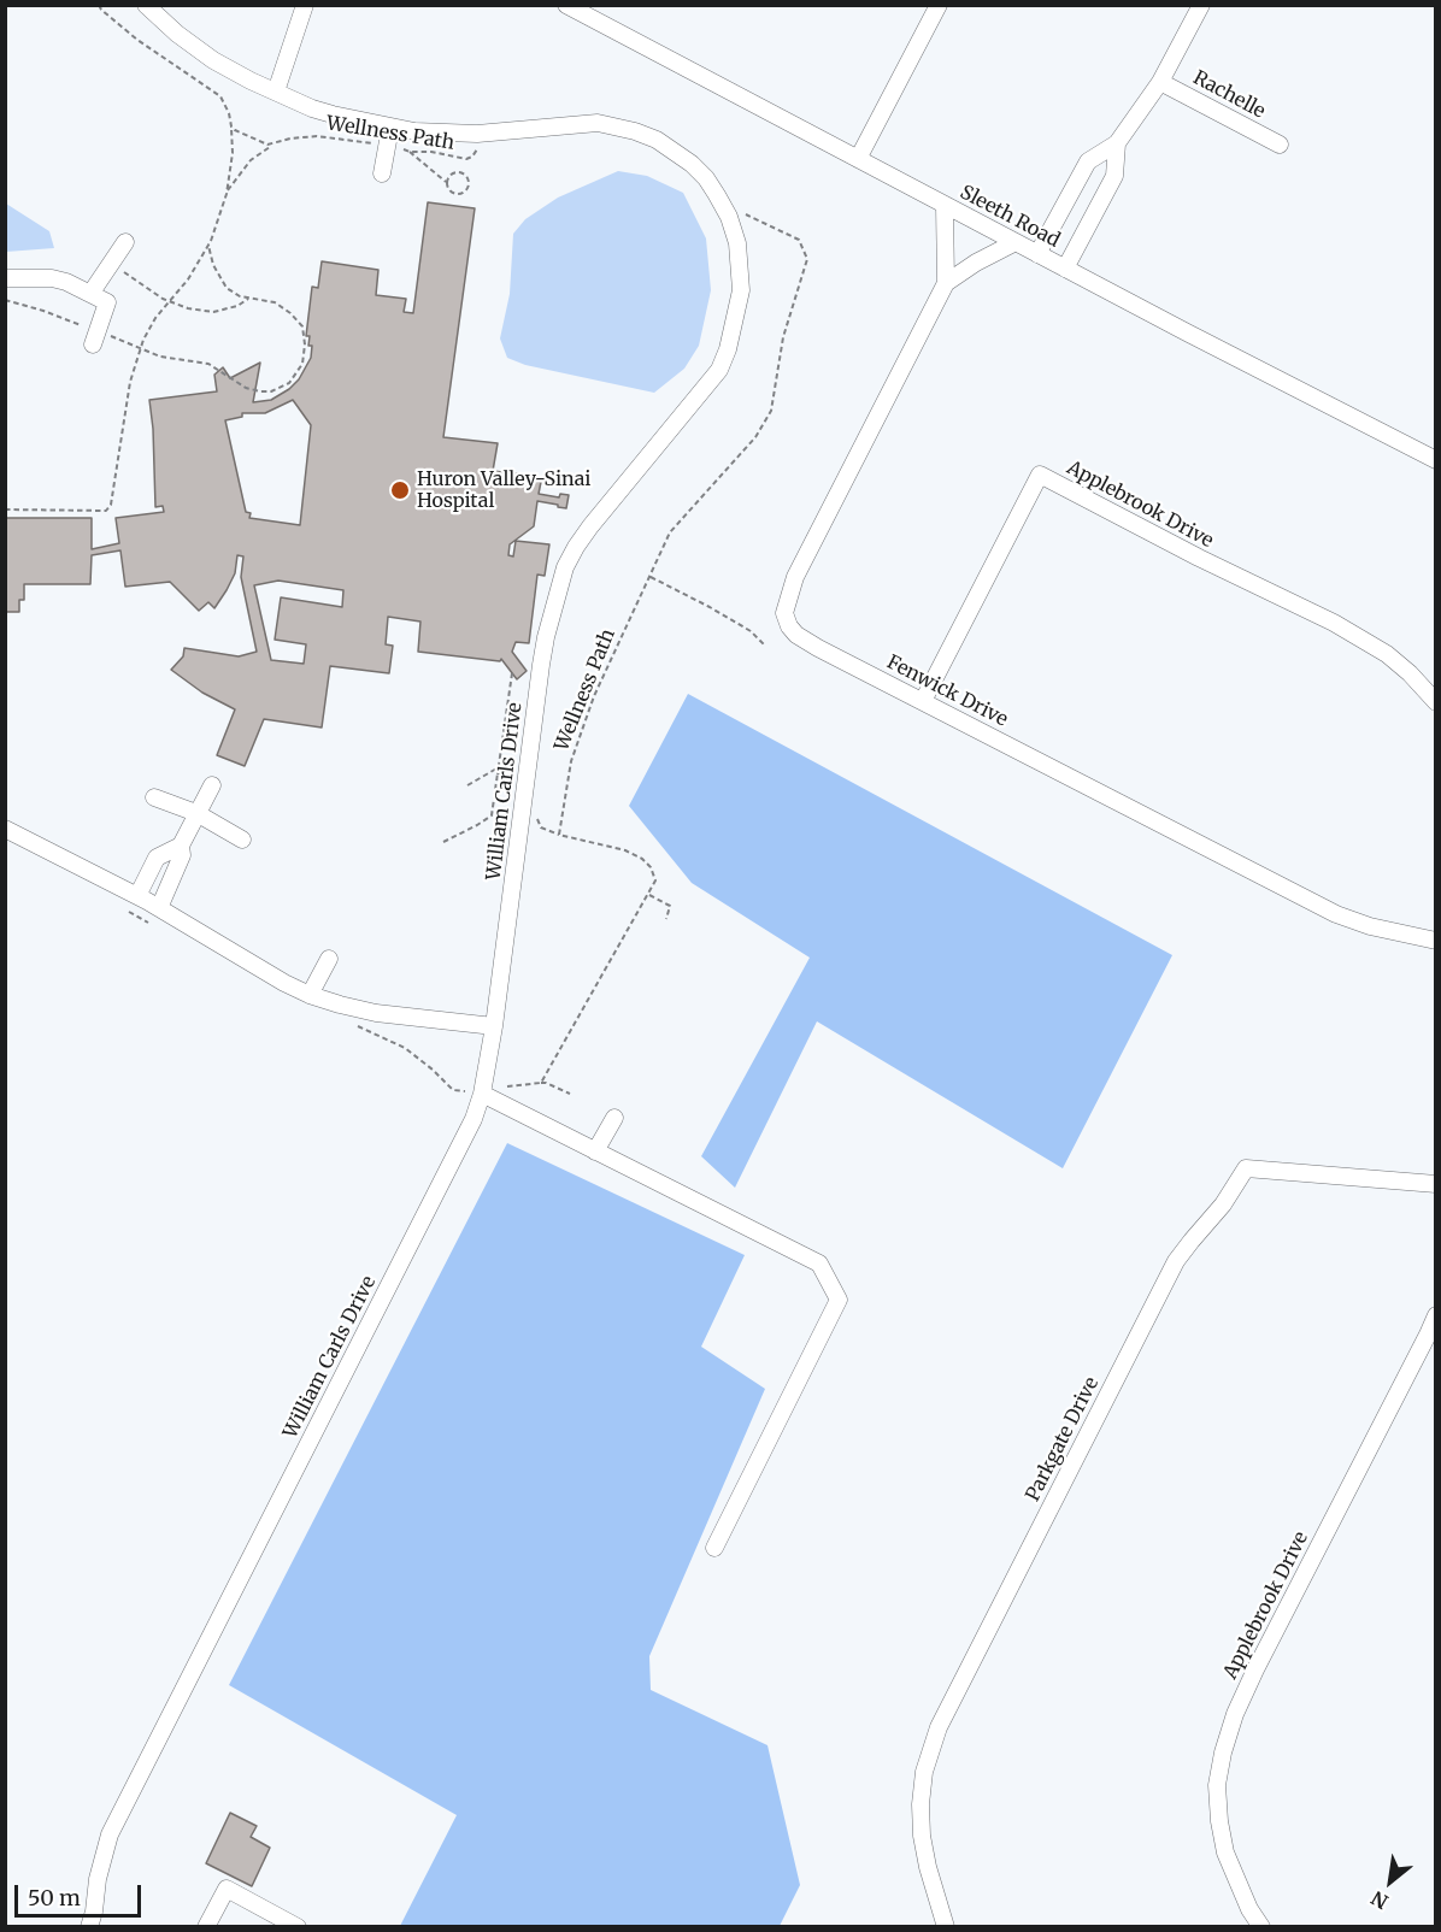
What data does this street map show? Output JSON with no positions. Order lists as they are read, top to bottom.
{
  "streets": {
    "street": [
      "Rachelle",
      "Sleeth Road",
      "Applebrook Drive",
      "Fenwick Drive",
      "William Carls Drive",
      "Parkgate Drive"
    ],
    "path": ["Wellness Path"]
  },
  "crossings": [
    ["Wellness Path", "William Carls Drive"],
    ["Sleeth Road", "Fenwick Drive"],
    ["Applebrook Drive", "Fenwick Drive"]
  ],
  "places": ["Huron Valley-Sinai Hospital"],
  "scale_bar": "50 m",
  "north": "bottom left"
}
